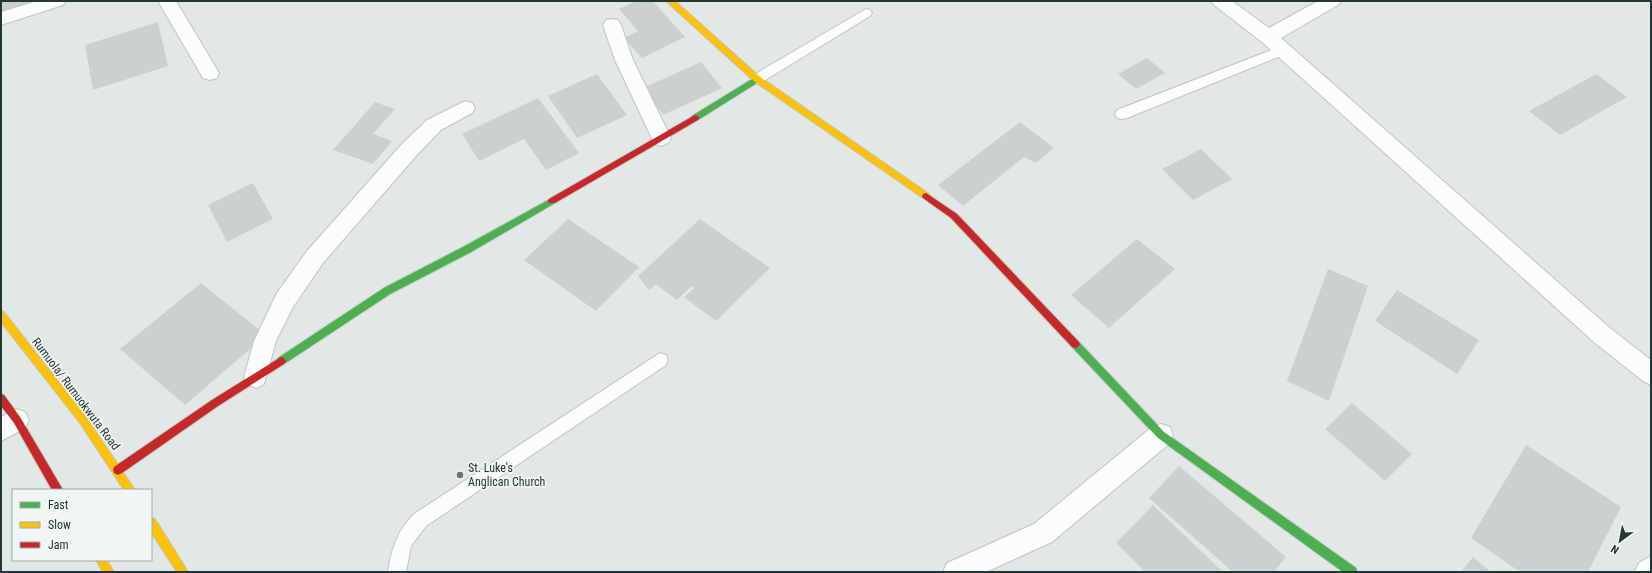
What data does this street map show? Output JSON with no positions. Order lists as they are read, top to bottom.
{
  "streets": {
    "street": ["Rumuola/ Rumuokwuta Road"]
  },
  "places": ["St. Luke's Anglican Church"],
  "legend": ["Fast", "Slow", "Jam"],
  "north": "bottom left"
}
